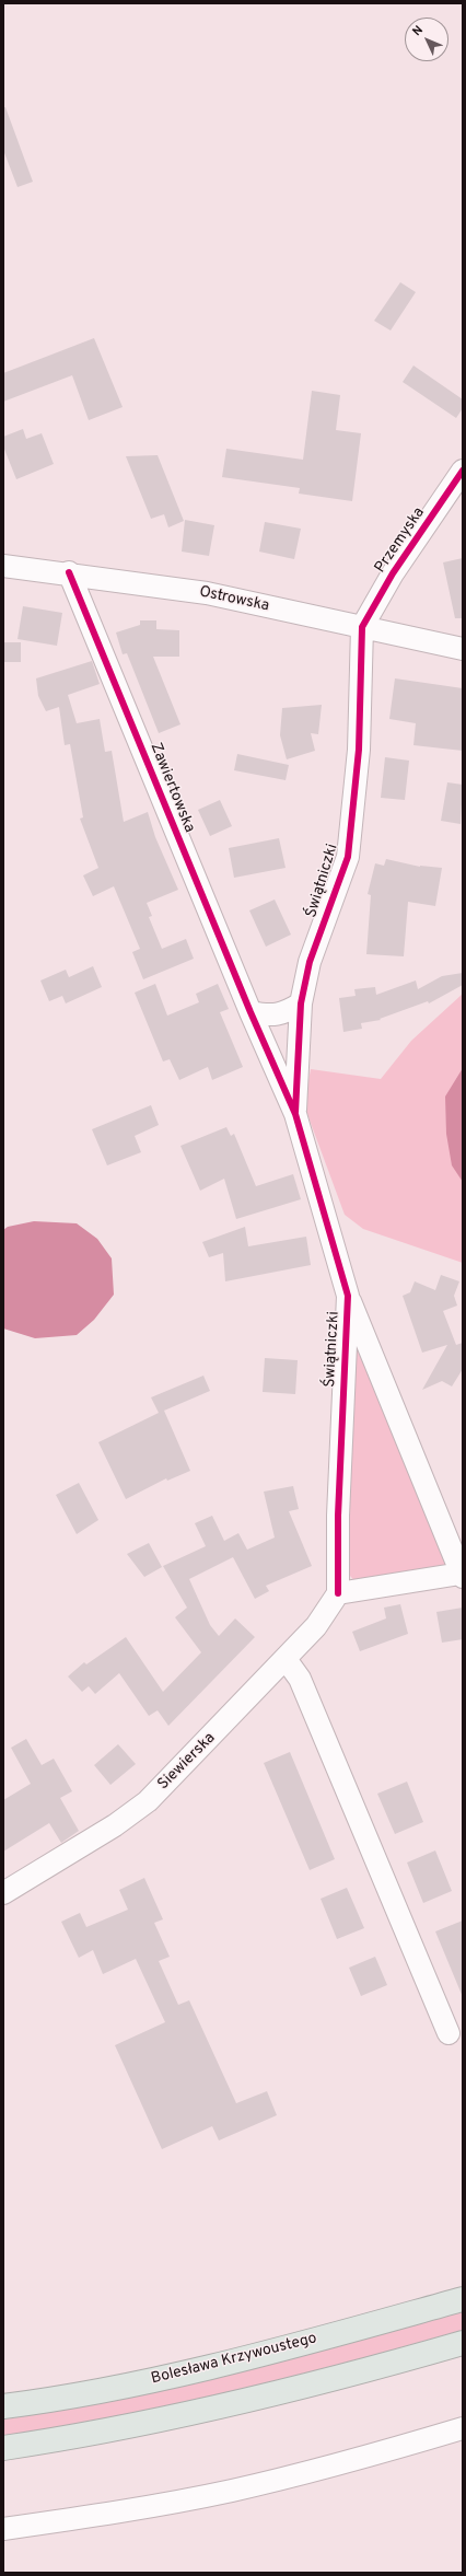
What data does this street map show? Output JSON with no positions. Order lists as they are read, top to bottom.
{
  "streets": {
    "highway": ["Bolesława Krzywoustego"],
    "street": [
      "Przemyska",
      "Ostrowska",
      "Zawiertowska",
      "Świątniczki",
      "Siewierska"
    ]
  },
  "crossings": [
    ["Przemyska", "Ostrowska"],
    ["Przemyska", "Świątniczki"],
    ["Ostrowska", "Zawiertowska"],
    ["Ostrowska", "Świątniczki"],
    ["Zawiertowska", "Świątniczki"],
    ["Świątniczki", "Siewierska"]
  ],
  "north": "top left"
}
